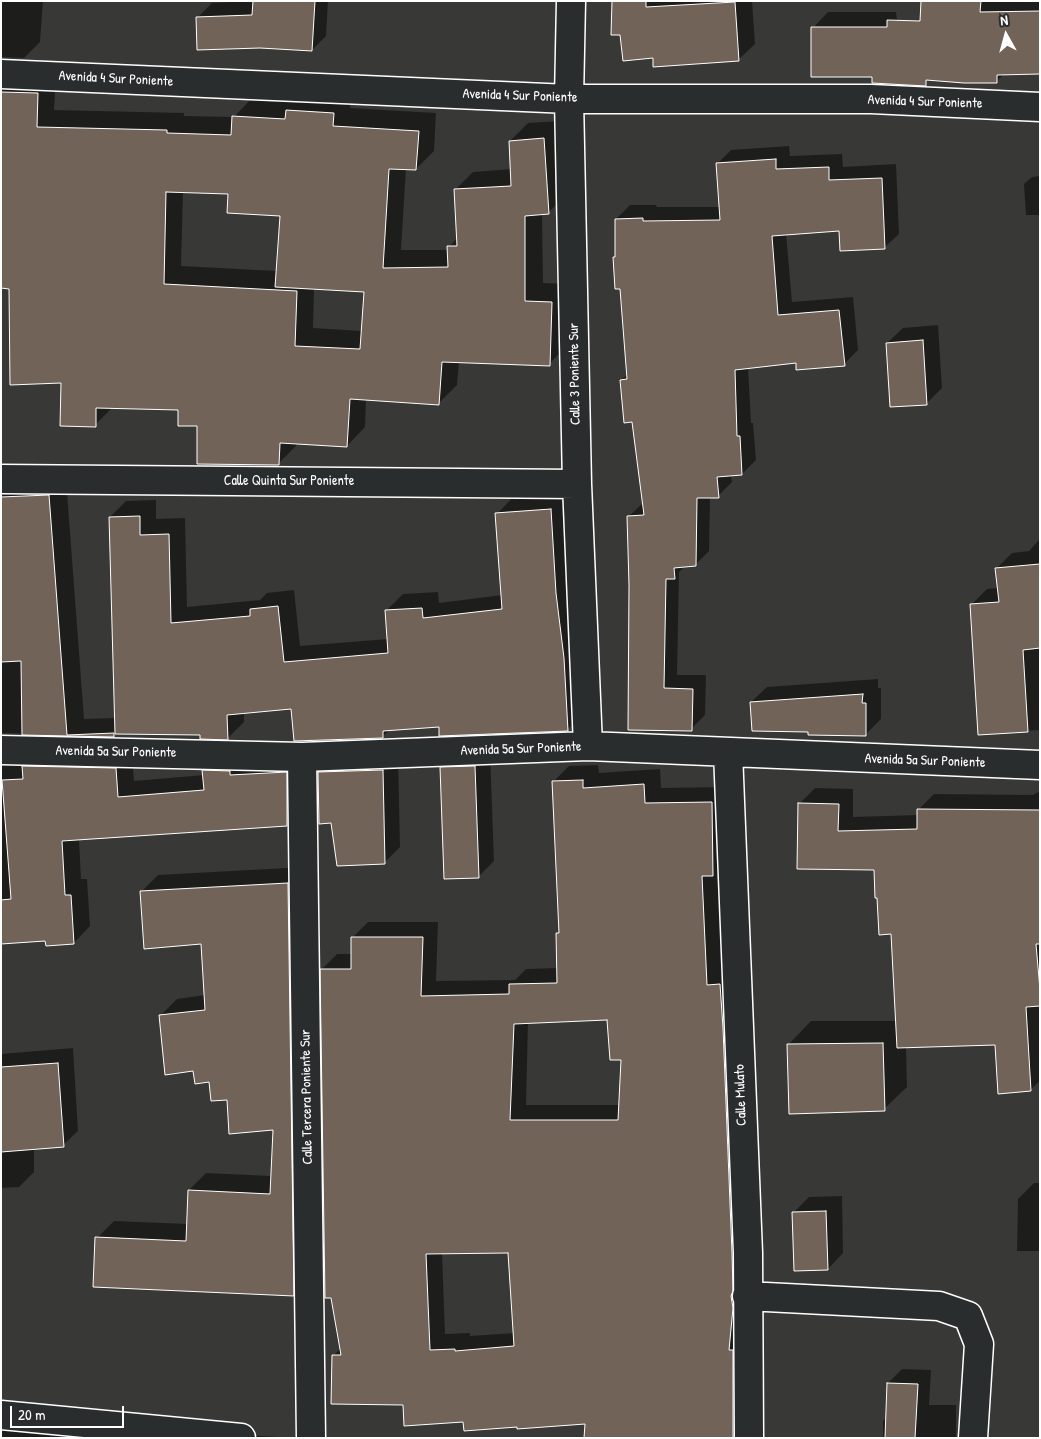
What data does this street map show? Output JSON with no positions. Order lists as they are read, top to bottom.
{
  "streets": {
    "street": [
      "Avenida 4 Sur Poniente",
      "Calle 3 Poniente Sur",
      "Calle Quinta Sur Poniente",
      "Avenida 5a Sur Poniente",
      "Calle Mulato",
      "Calle Tercera Poniente Sur"
    ]
  },
  "crossings": [
    ["Avenida 4 Sur Poniente", "Calle 3 Poniente Sur"],
    ["Calle 3 Poniente Sur", "Calle Quinta Sur Poniente"],
    ["Calle 3 Poniente Sur", "Avenida 5a Sur Poniente"],
    ["Avenida 5a Sur Poniente", "Calle Mulato"],
    ["Avenida 5a Sur Poniente", "Calle Tercera Poniente Sur"]
  ],
  "scale_bar": "20 m",
  "north": "top"
}
